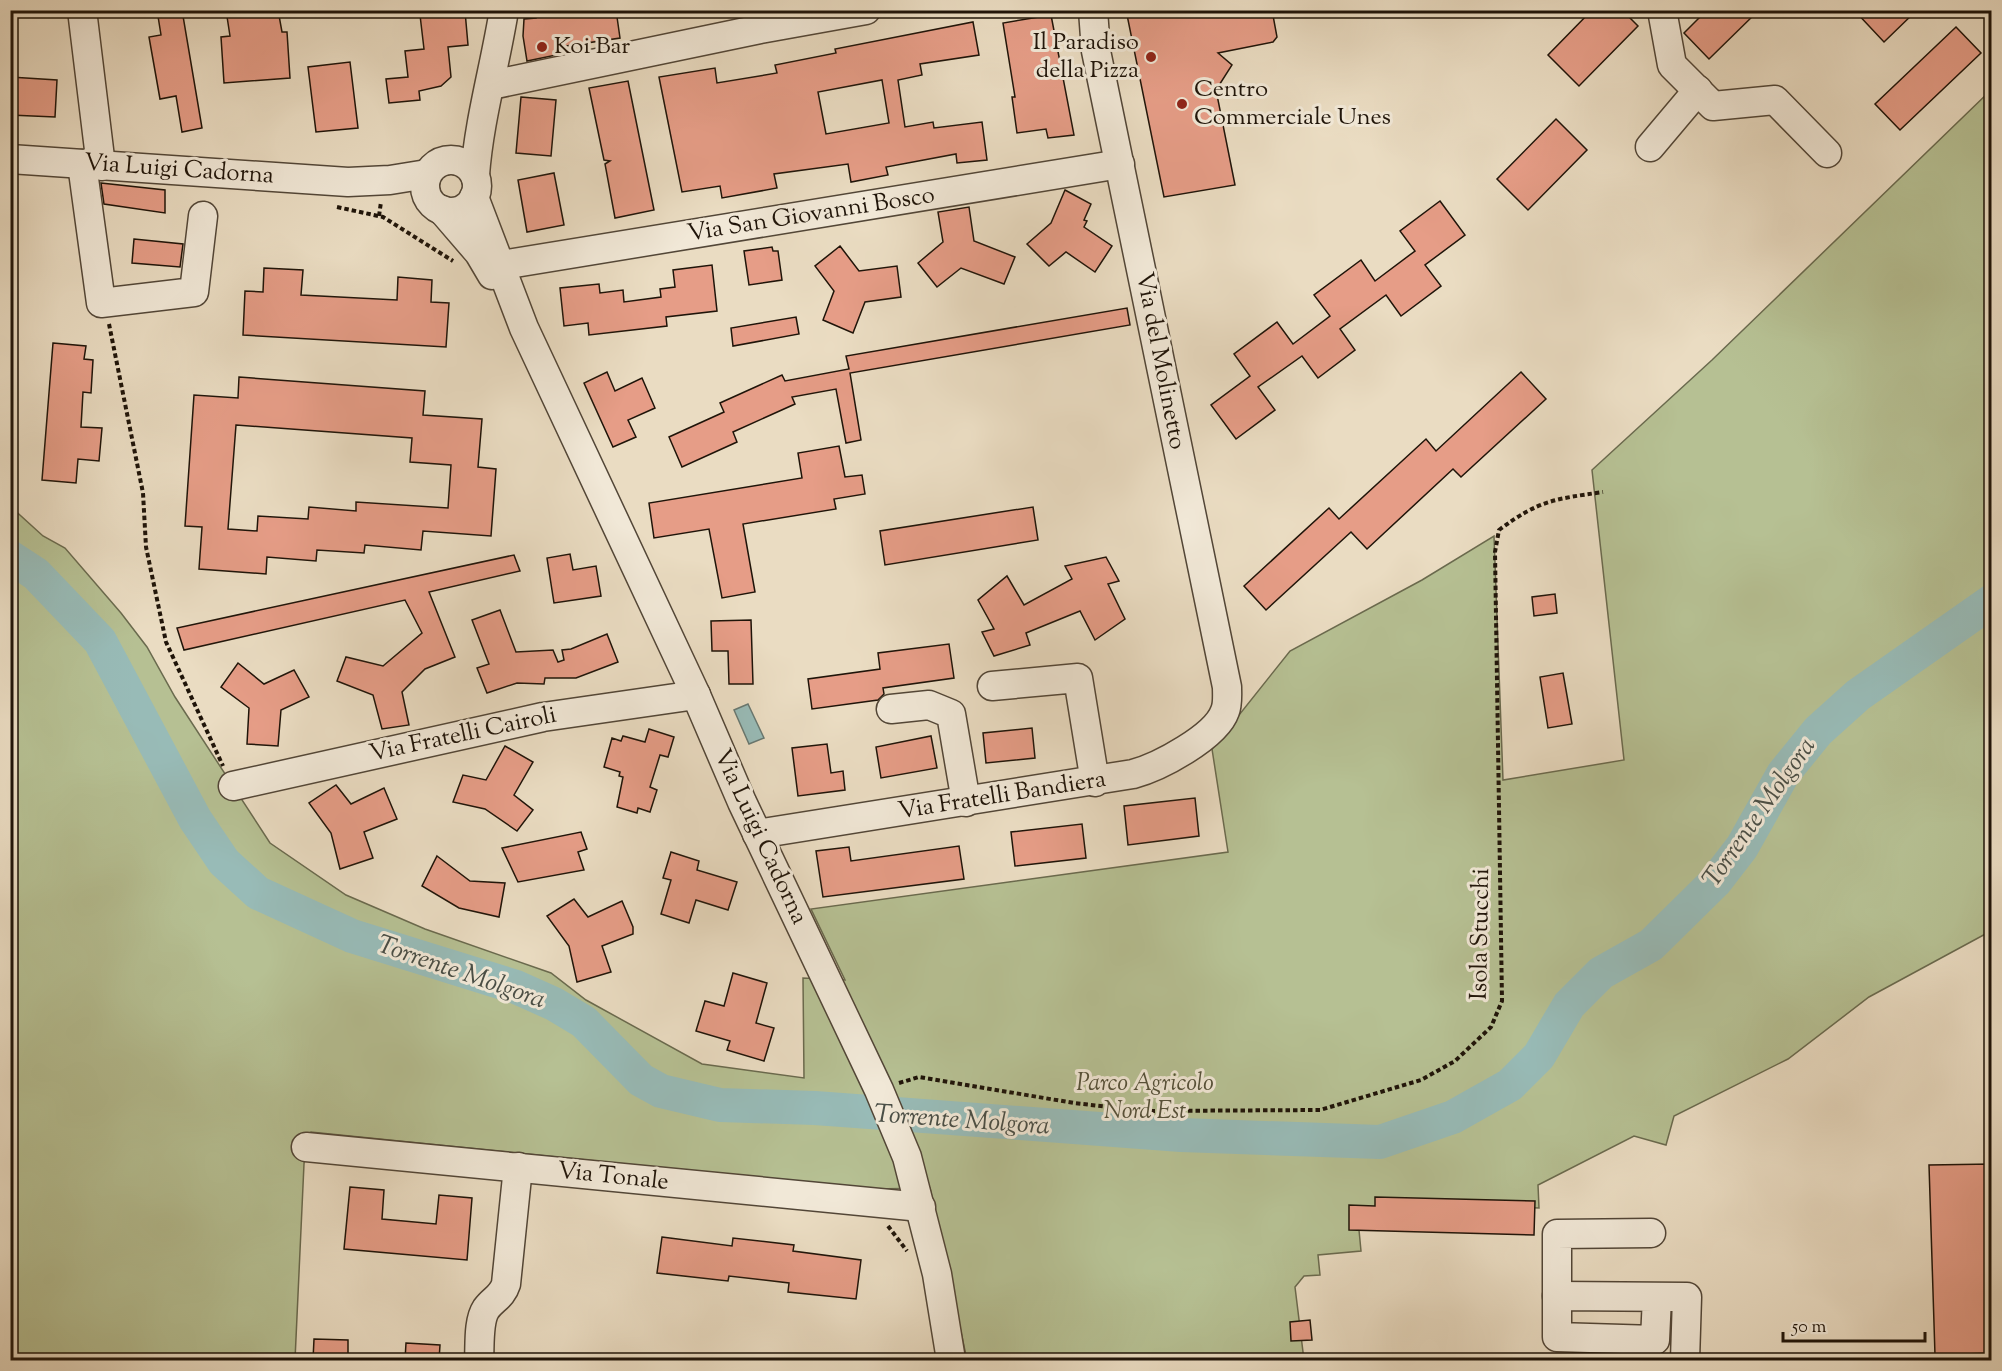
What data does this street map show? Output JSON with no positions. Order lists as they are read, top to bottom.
{
  "streets": {
    "street": [
      "Via Luigi Cadorna",
      "Via San Giovanni Bosco",
      "Via del Molinetto",
      "Via Fratelli Cairoli",
      "Via Fratelli Bandiera",
      "Via Tonale"
    ],
    "path": ["Isola Stucchi"]
  },
  "crossings": [
    ["Via Luigi Cadorna", "Via San Giovanni Bosco"],
    ["Via Luigi Cadorna", "Via Fratelli Cairoli"],
    ["Via Luigi Cadorna", "Via Fratelli Bandiera"],
    ["Via Luigi Cadorna", "Isola Stucchi"],
    ["Via Luigi Cadorna", "Via Tonale"],
    ["Via San Giovanni Bosco", "Via del Molinetto"],
    ["Via del Molinetto", "Via Fratelli Bandiera"]
  ],
  "water": ["Torrente Molgora"],
  "parks": ["Parco Agricolo Nord Est"],
  "places": ["Koi Bar", "Il Paradiso della Pizza", "Centro Commerciale Unes"],
  "scale_bar": "50 m"
}
